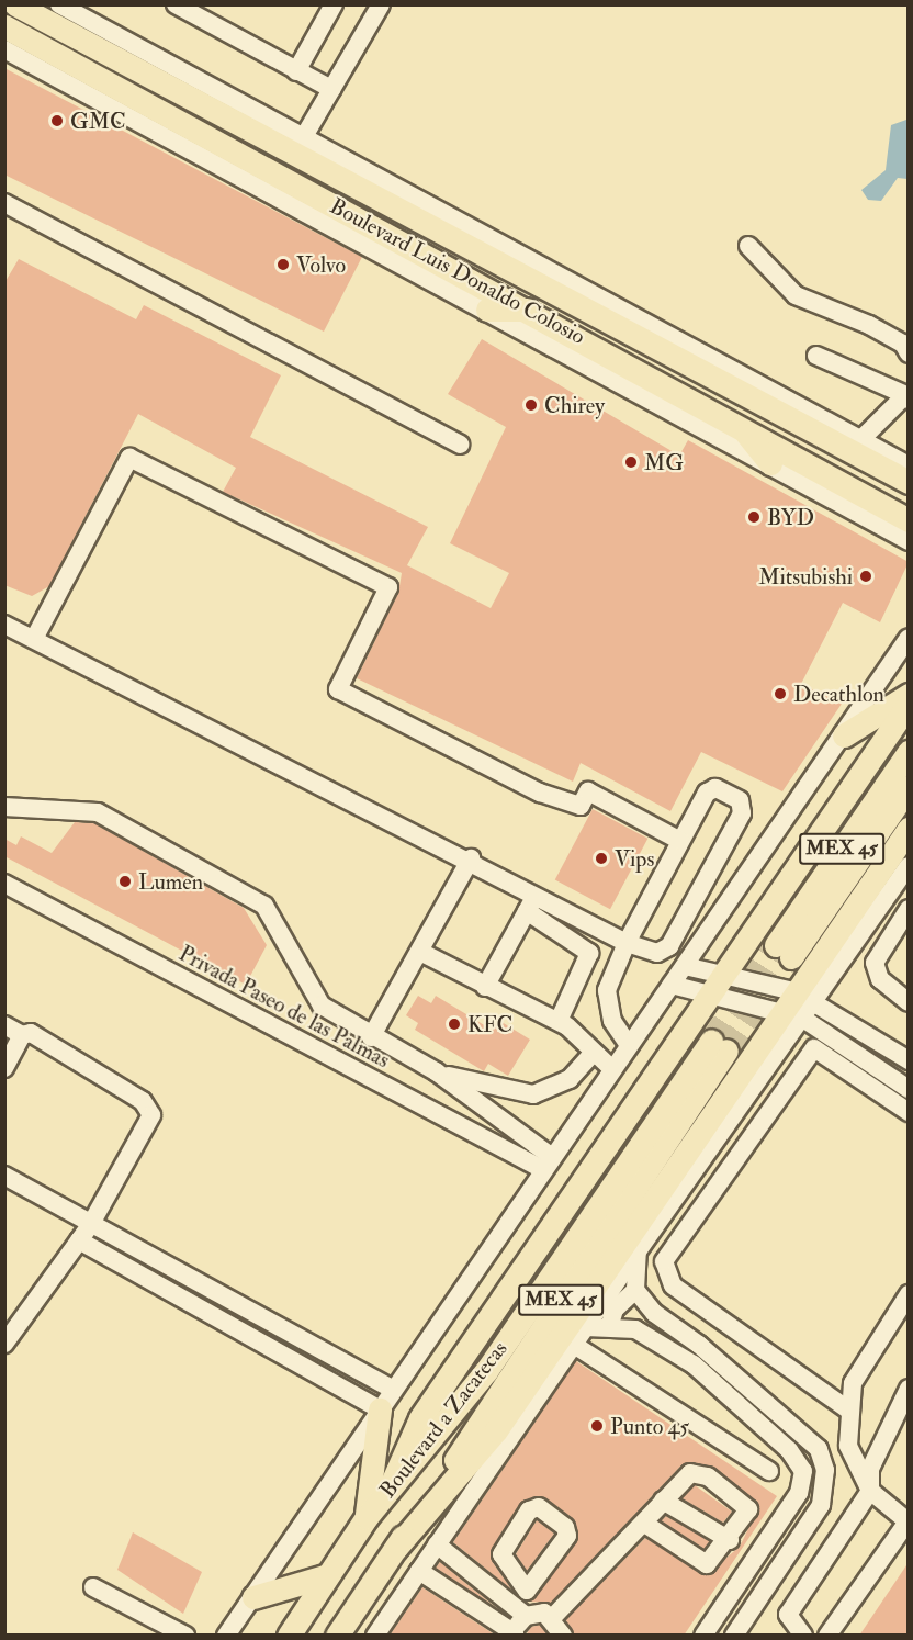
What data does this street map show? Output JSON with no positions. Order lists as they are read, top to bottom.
{
  "streets": {
    "main road": ["Boulevard Luis Donaldo Colosio", "MEX 45", "Boulevard a Zacatecas"],
    "street": ["Privada Paseo de las Palmas"]
  },
  "places": [
    "GMC",
    "Volvo",
    "Chirey",
    "MG",
    "BYD",
    "Mitsubishi",
    "Decathlon",
    "Vips",
    "Lumen",
    "KFC",
    "Punto 45"
  ]
}
